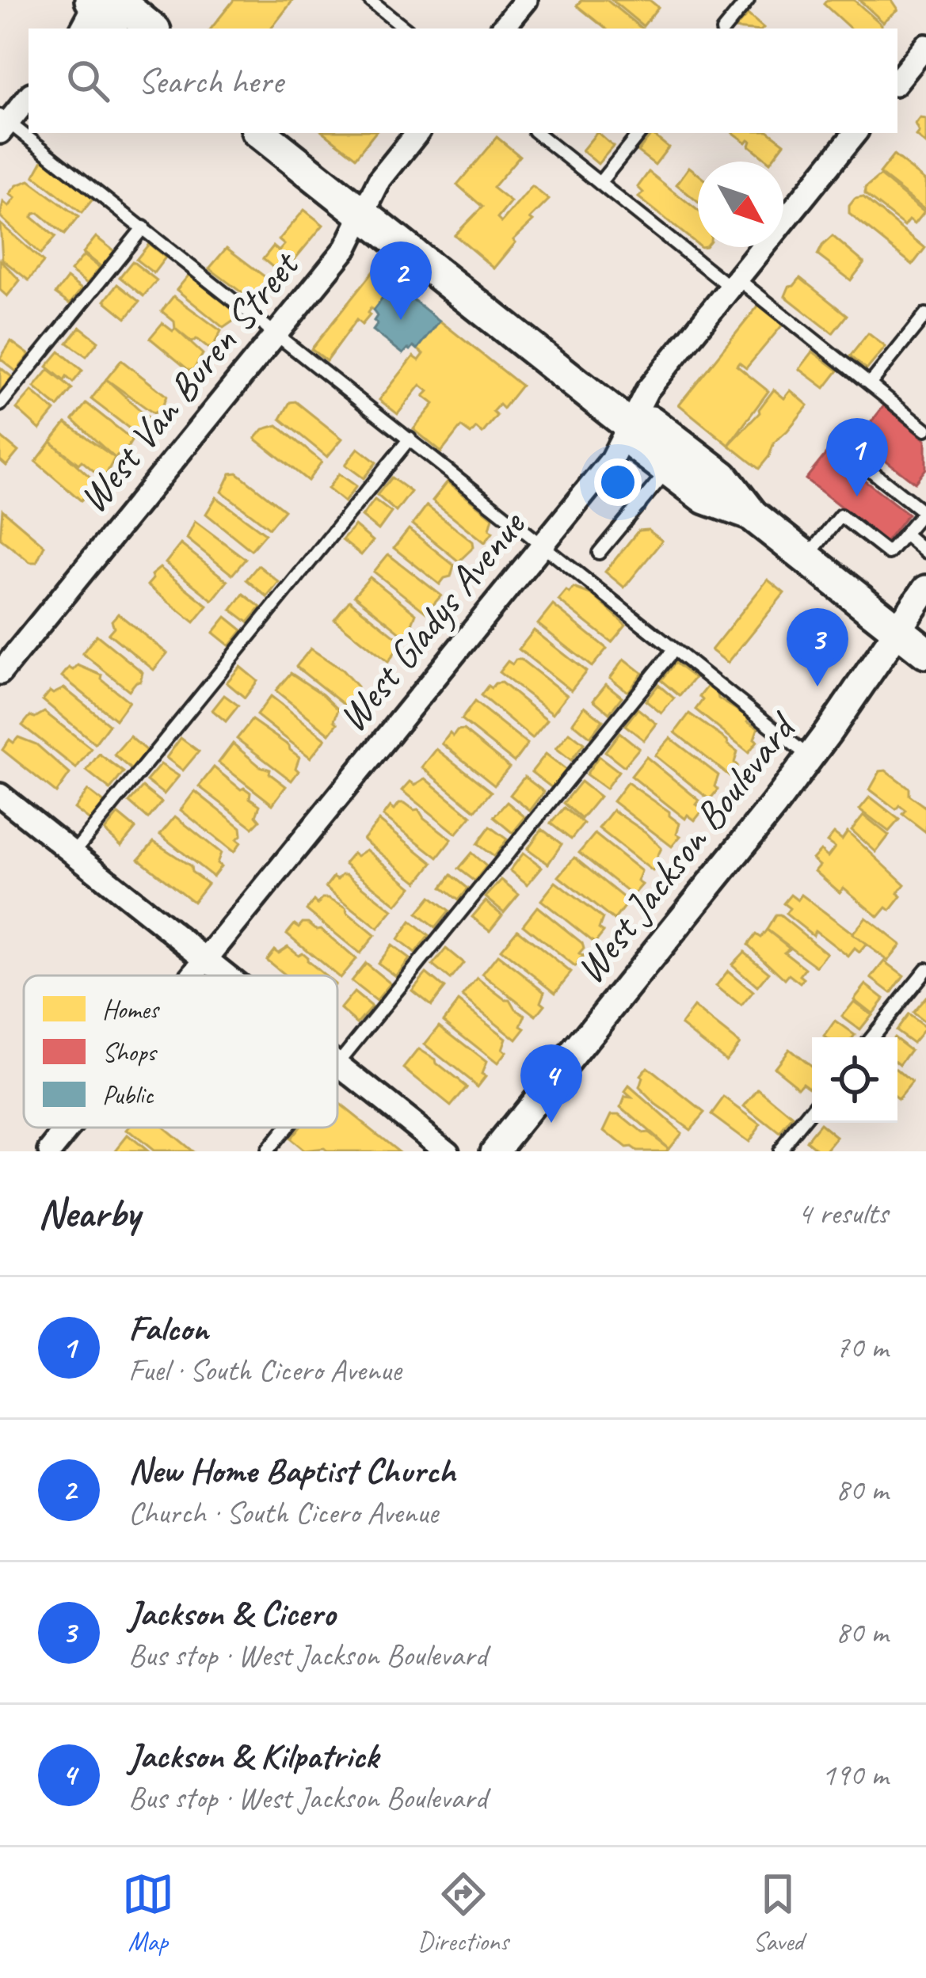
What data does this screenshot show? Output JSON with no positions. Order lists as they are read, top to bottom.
{
  "streets": {
    "street": ["West Van Buren Street", "West Gladys Avenue", "West Jackson Boulevard"]
  },
  "legend": ["Homes", "Shops", "Public"],
  "north": "bottom right",
  "page": {
    "search": "Search here",
    "pins": [
      "2",
      "1",
      "3",
      "4"
    ],
    "heading": ["Nearby", "4 results"],
    "list": [
      {
        "mark": "1",
        "name": "Falcon",
        "note": "Fuel · South Cicero Avenue",
        "value": "70 m"
      },
      {
        "mark": "2",
        "name": "New Home Baptist Church",
        "note": "Church · South Cicero Avenue",
        "value": "80 m"
      },
      {
        "mark": "3",
        "name": "Jackson & Cicero",
        "note": "Bus stop · West Jackson Boulevard",
        "value": "80 m"
      },
      {
        "mark": "4",
        "name": "Jackson & Kilpatrick",
        "note": "Bus stop · West Jackson Boulevard",
        "value": "190 m"
      }
    ],
    "nav": ["Map", "Directions", "Saved"]
  }
}
